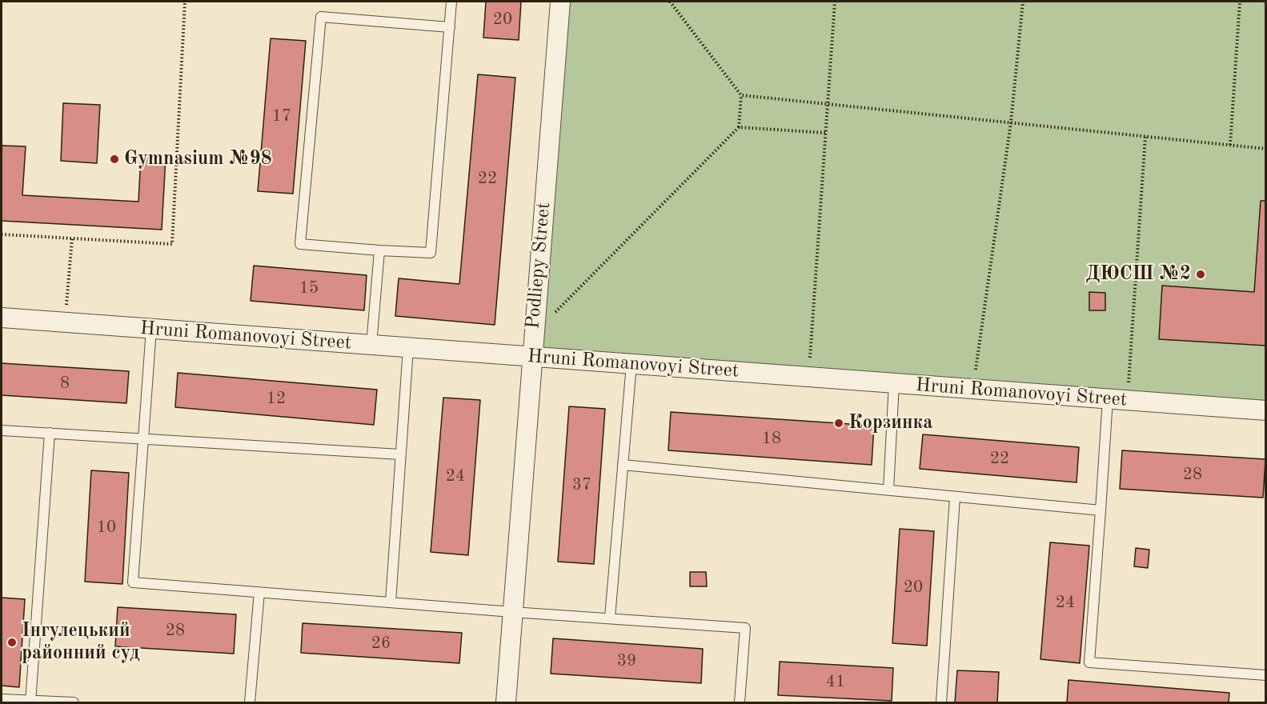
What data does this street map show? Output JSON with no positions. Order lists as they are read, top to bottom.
{
  "streets": {
    "street": ["Podliepy Street", "Hruni Romanovoyi Street"]
  },
  "crossings": [
    ["Podliepy Street", "Hruni Romanovoyi Street"]
  ],
  "places": [
    "Gymnasium №98",
    "ДЮСШ №2",
    "Корзинка",
    "Інгулецький районний суд"
  ],
  "house_numbers": [
    "20",
    "17",
    "22",
    "15",
    "8",
    "12",
    "18",
    "22",
    "28",
    "24",
    "37",
    "10",
    "20",
    "24",
    "28",
    "26",
    "39",
    "41"
  ]
}
